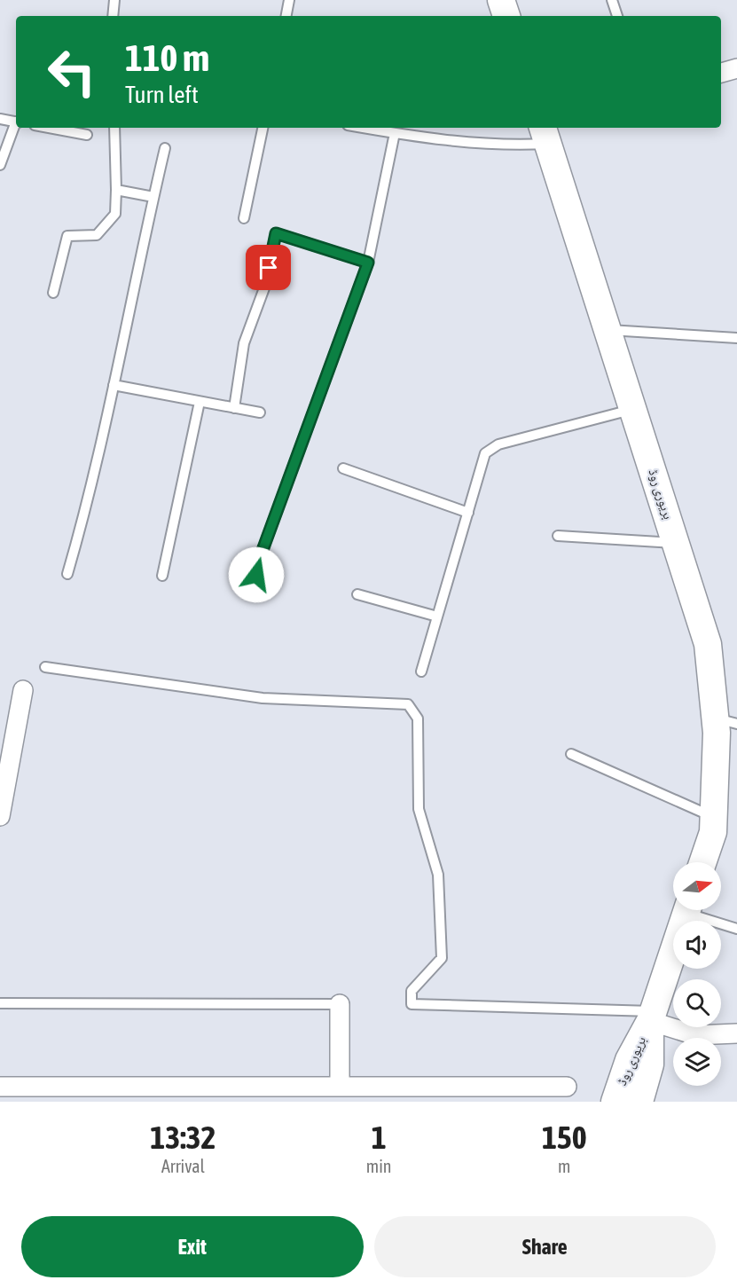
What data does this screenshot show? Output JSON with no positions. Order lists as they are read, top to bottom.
{
  "streets": {
    "main road": ["بریوری روڈ"]
  },
  "north": "right",
  "page": {
    "turn": ["110 m", "Turn left"],
    "eta": [
      "13:32",
      "Arrival",
      "1",
      "min",
      "150",
      "m"
    ],
    "buttons": ["Exit", "Share"]
  }
}
